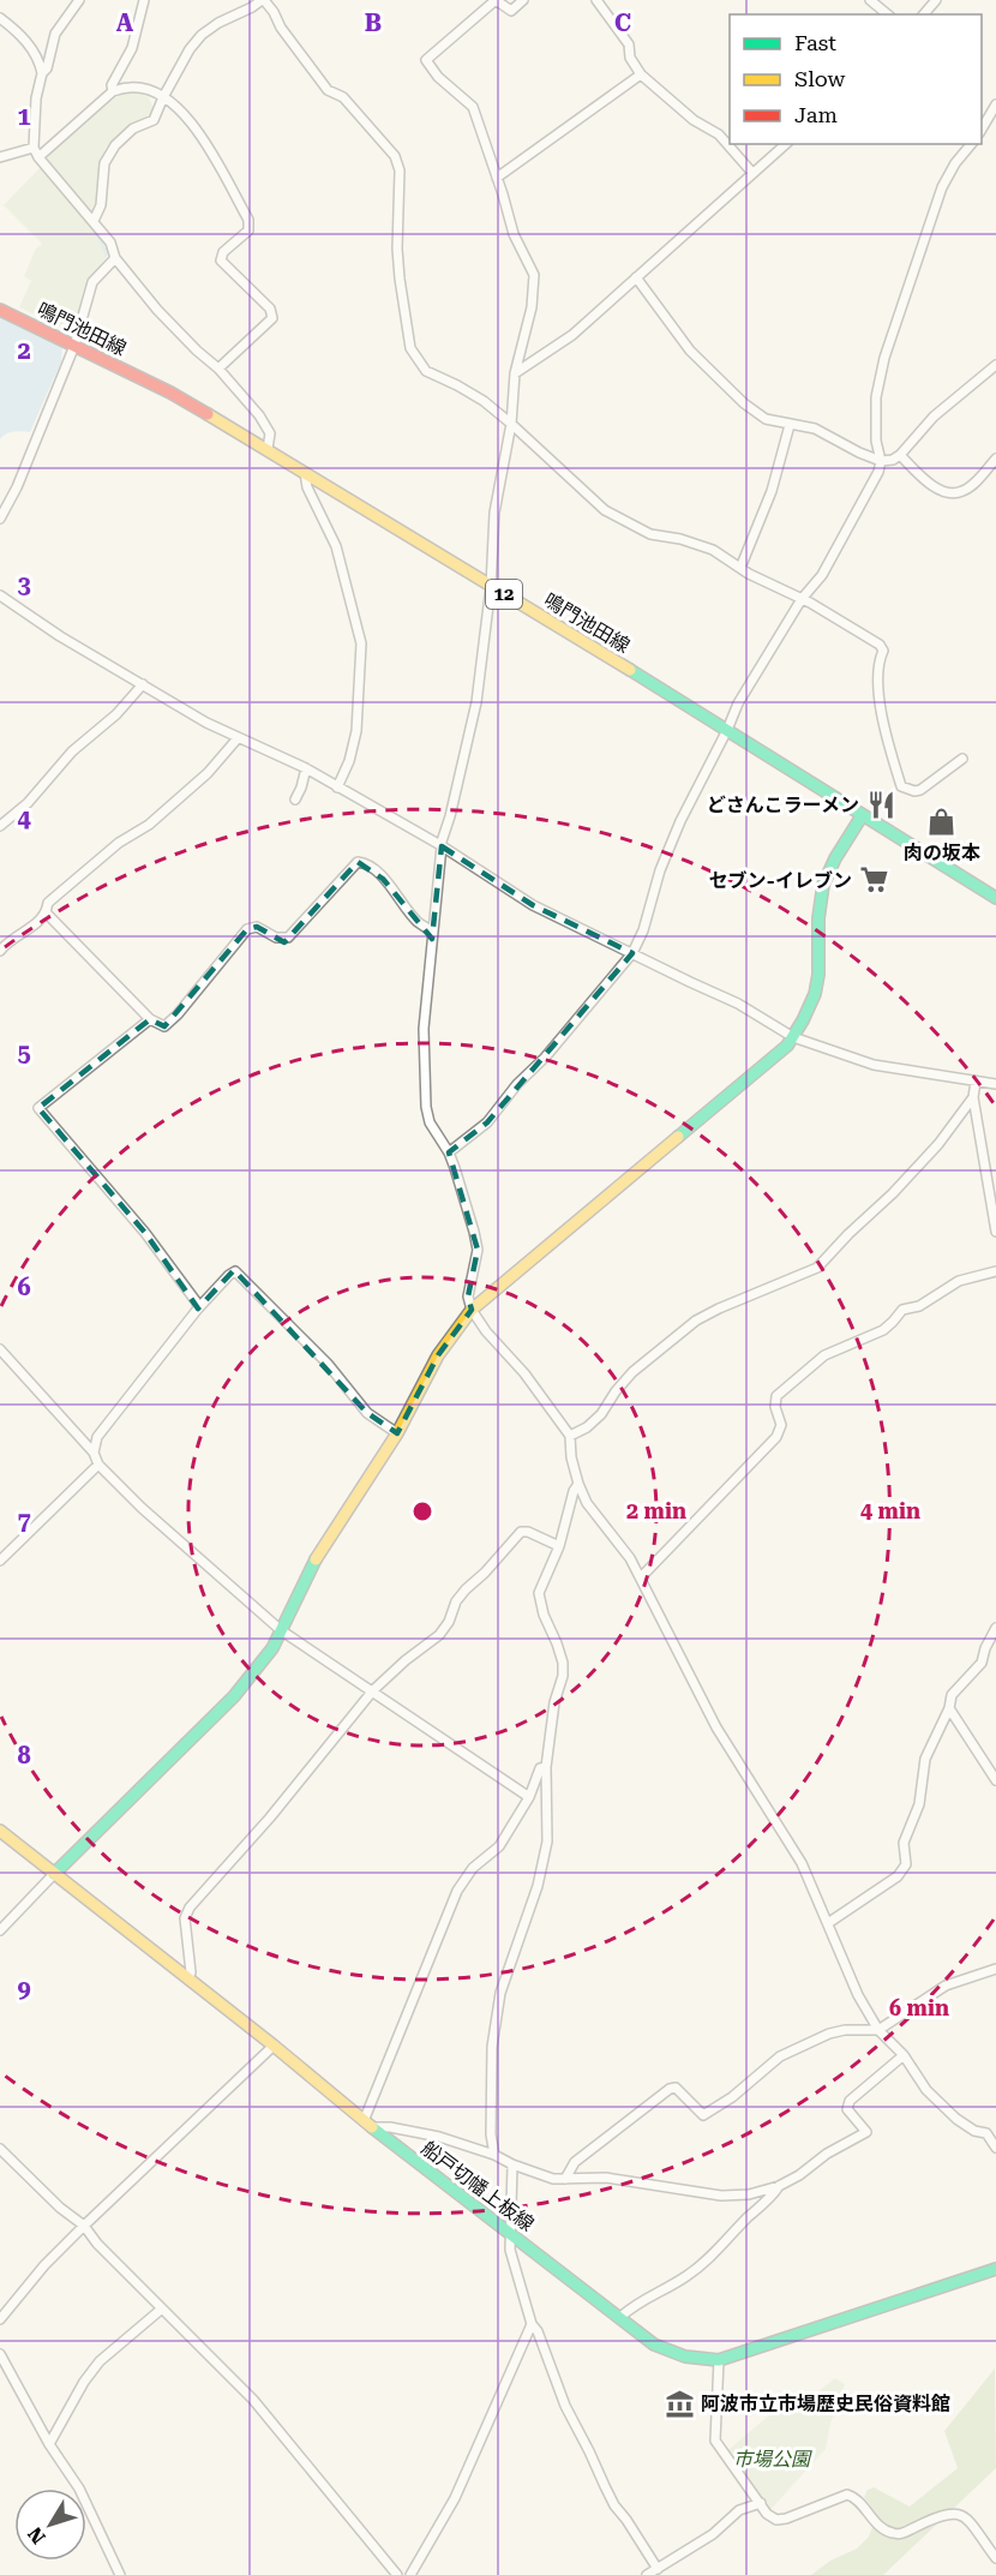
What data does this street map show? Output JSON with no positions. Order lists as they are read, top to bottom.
{
  "streets": {
    "main road": ["鳴門池田線", "12", "船戸切幡上板線"]
  },
  "parks": ["市場公園"],
  "places": {
    "restaurant": ["どさんこラーメン"],
    "shop": ["肉の坂本"],
    "supermarket": ["セブン-イレブン"],
    "museum": ["阿波市立市場歴史民俗資料館"]
  },
  "legend": ["Fast", "Slow", "Jam"],
  "north": "bottom left",
  "grid": {
    "columns": ["A", "B", "C"],
    "rows": [
      "1",
      "2",
      "3",
      "4",
      "5",
      "6",
      "7",
      "8",
      "9"
    ]
  },
  "rings": ["2 min", "4 min", "6 min"]
}
